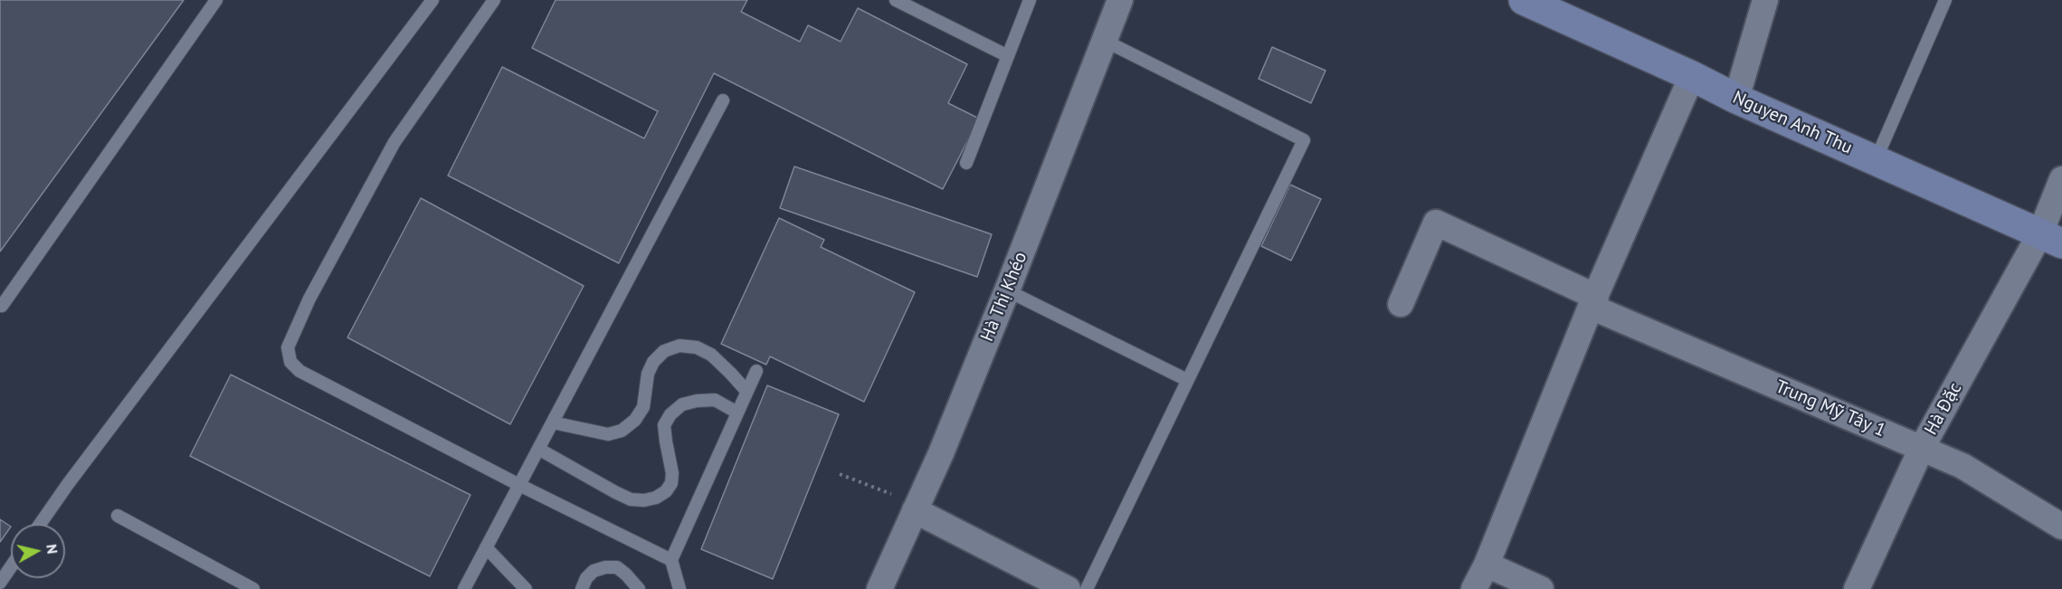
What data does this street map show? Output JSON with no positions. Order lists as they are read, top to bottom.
{
  "streets": {
    "main road": ["Nguyen Anh Thu"],
    "street": ["Hà Thị Khéo", "Trung Mỹ Tây 1", "Hà Đặc"]
  },
  "crossings": [
    ["Nguyen Anh Thu", "Hà Đặc"],
    ["Trung Mỹ Tây 1", "Hà Đặc"]
  ],
  "north": "right"
}
